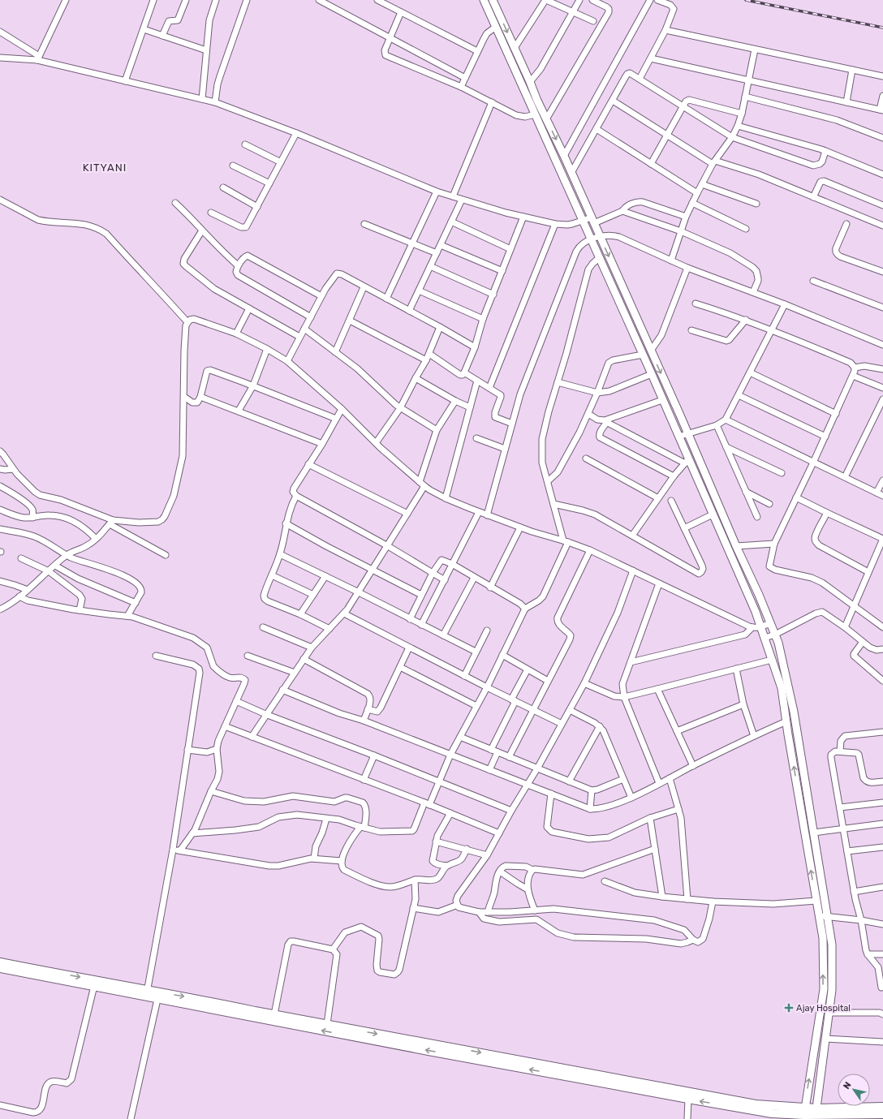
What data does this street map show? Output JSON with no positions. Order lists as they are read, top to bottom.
{
  "districts": ["KITYANI"],
  "places": {
    "health": ["Ajay Hospital"]
  },
  "north": "top left"
}
